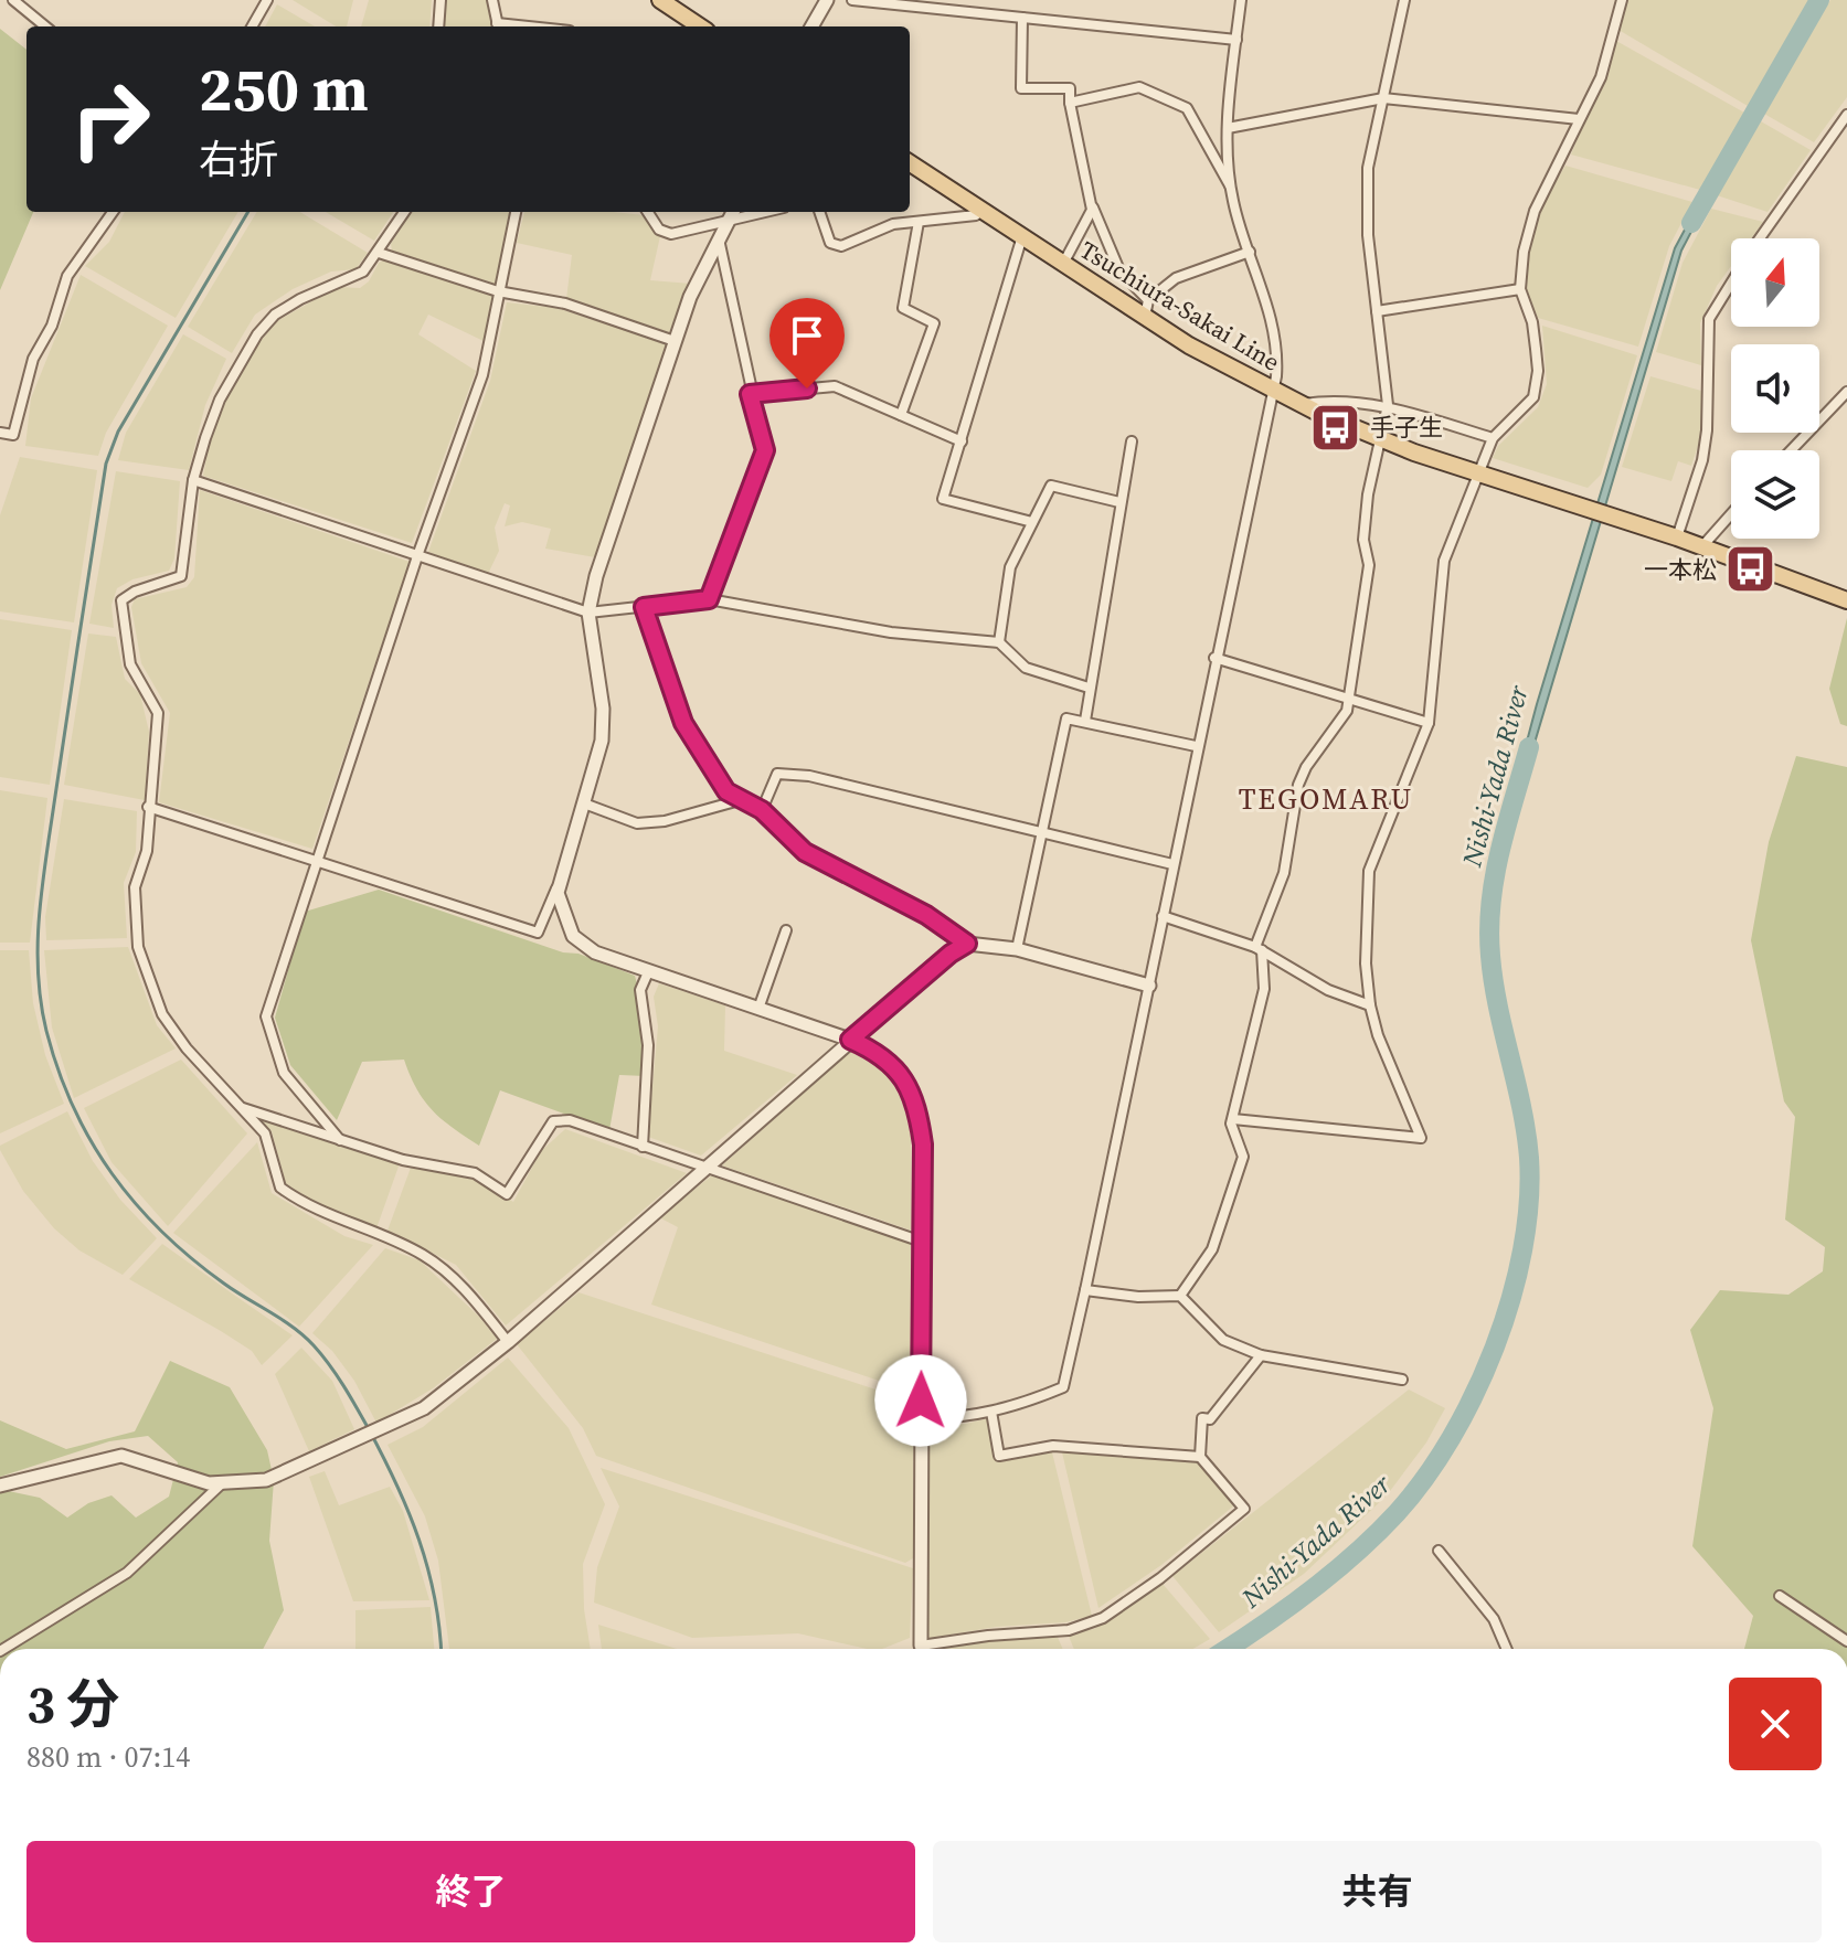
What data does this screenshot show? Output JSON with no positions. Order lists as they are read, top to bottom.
{
  "streets": {
    "main road": ["Tsuchiura-Sakai Line"]
  },
  "districts": ["TEGOMARU"],
  "water": ["Nishi-Yada River"],
  "places": {
    "bus stop": ["手子生", "一本松"]
  },
  "north": "top",
  "page": {
    "turn": ["250 m", "右折"],
    "heading": ["3 分", "880 m · 07:14"],
    "buttons": ["終了", "共有"]
  }
}
